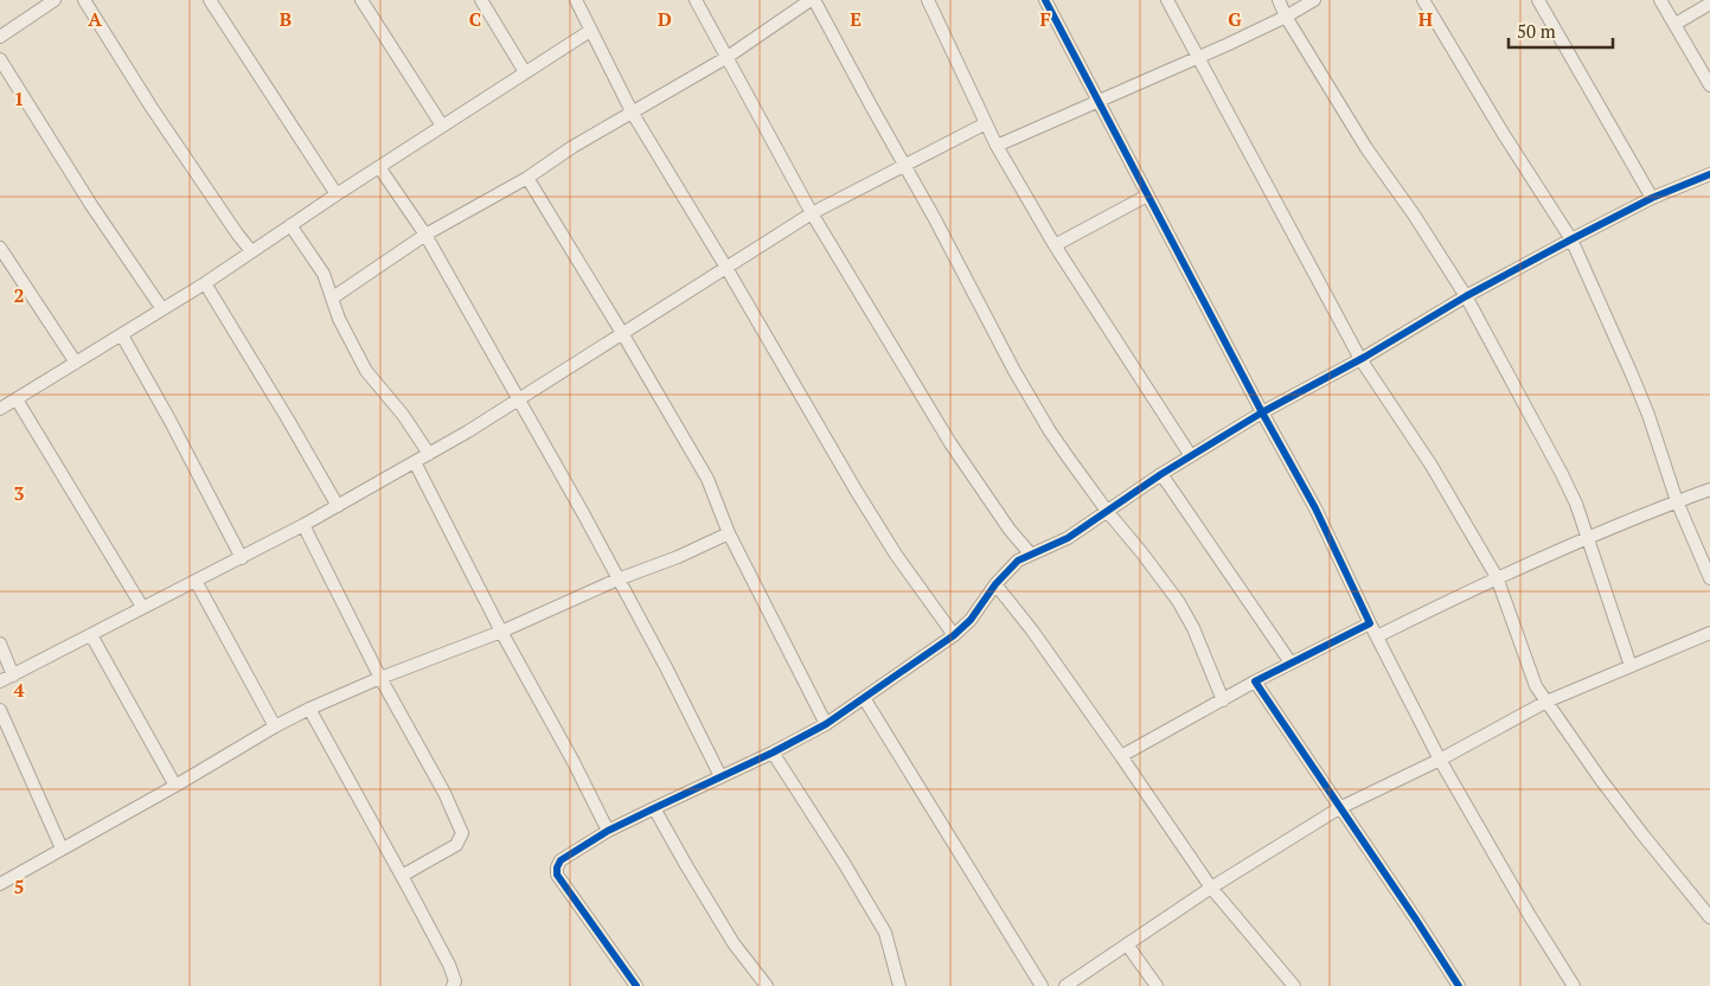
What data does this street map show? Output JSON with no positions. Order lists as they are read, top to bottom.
{
  "scale_bar": "50 m",
  "grid": {
    "columns": [
      "A",
      "B",
      "C",
      "D",
      "E",
      "F",
      "G",
      "H"
    ],
    "rows": [
      "1",
      "2",
      "3",
      "4",
      "5"
    ]
  }
}
